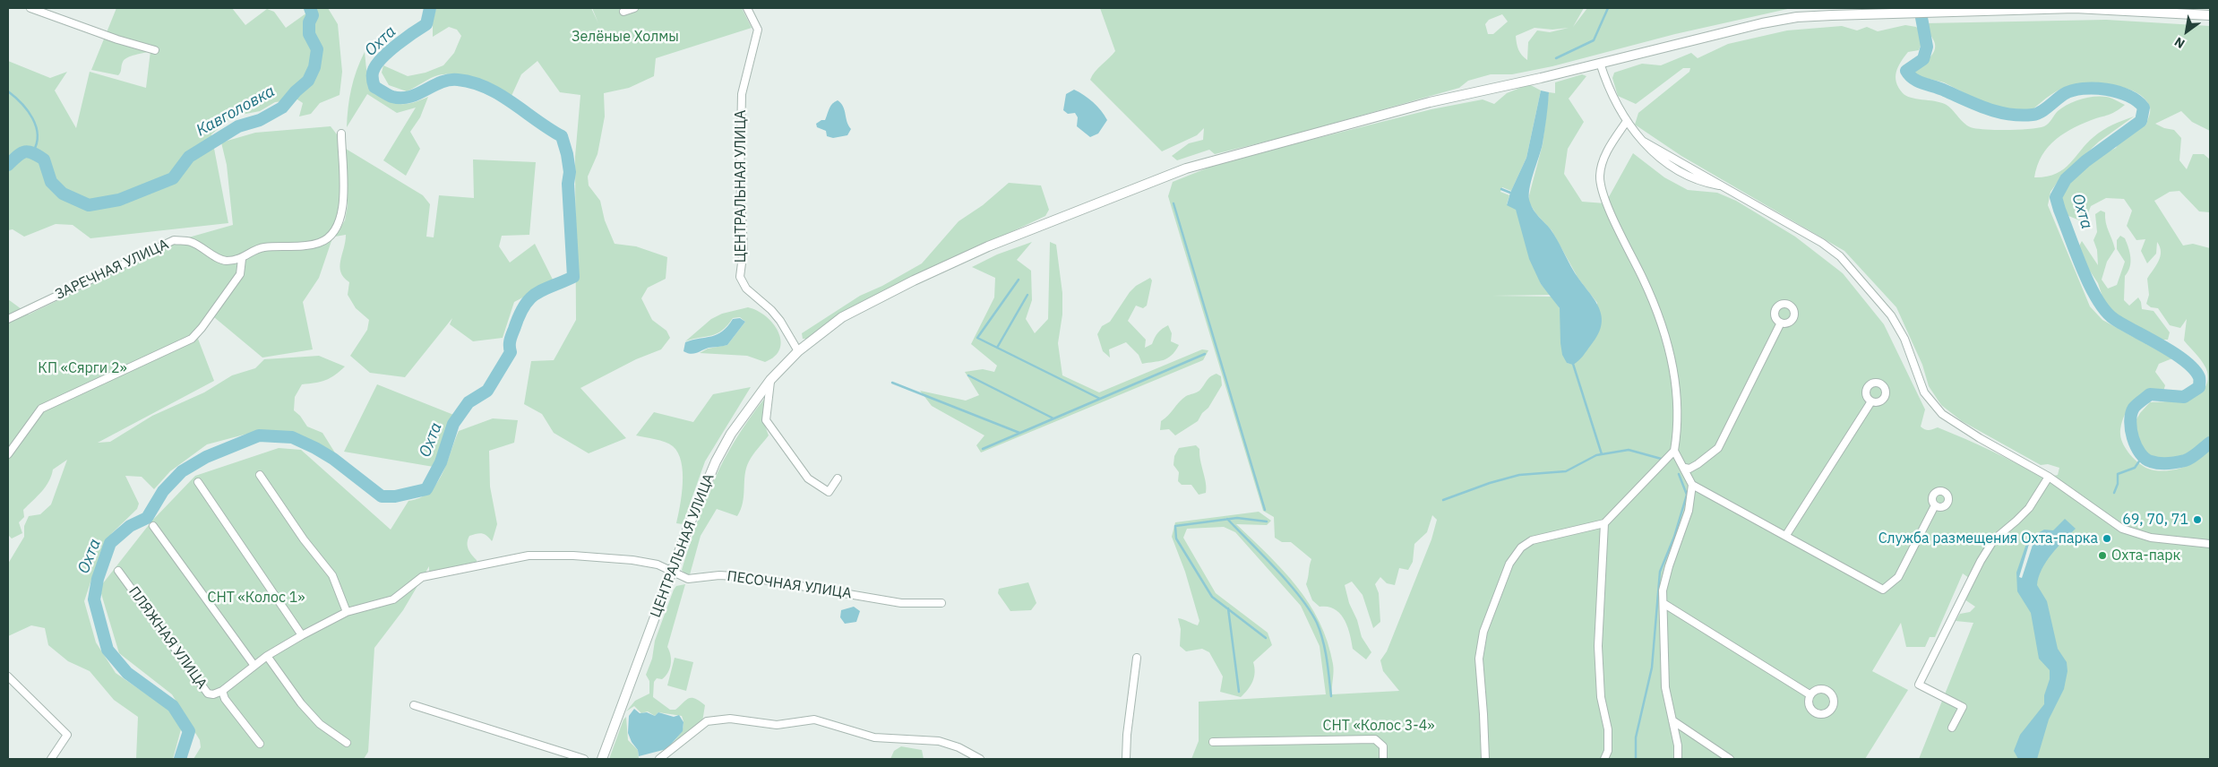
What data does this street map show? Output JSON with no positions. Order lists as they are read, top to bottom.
{
  "streets": {
    "street": [
      "ЦЕНТРАЛЬНАЯ УЛИЦА",
      "ЗАРЕЧНАЯ УЛИЦА",
      "ПЕСОЧНАЯ УЛИЦА",
      "ПЛЯЖНАЯ УЛИЦА"
    ]
  },
  "crossings": [
    ["ЦЕНТРАЛЬНАЯ УЛИЦА", "ПЕСОЧНАЯ УЛИЦА"]
  ],
  "water": ["Охта", "Кавголовка"],
  "parks": [
    "Зелёные Холмы",
    "КП «Сярги 2»",
    "СНТ «Колос 1»",
    "СНТ «Колос 3-4»"
  ],
  "places": ["69, 70, 71", "Служба размещения Охта-парка", "Охта-парк"],
  "north": "bottom left"
}
